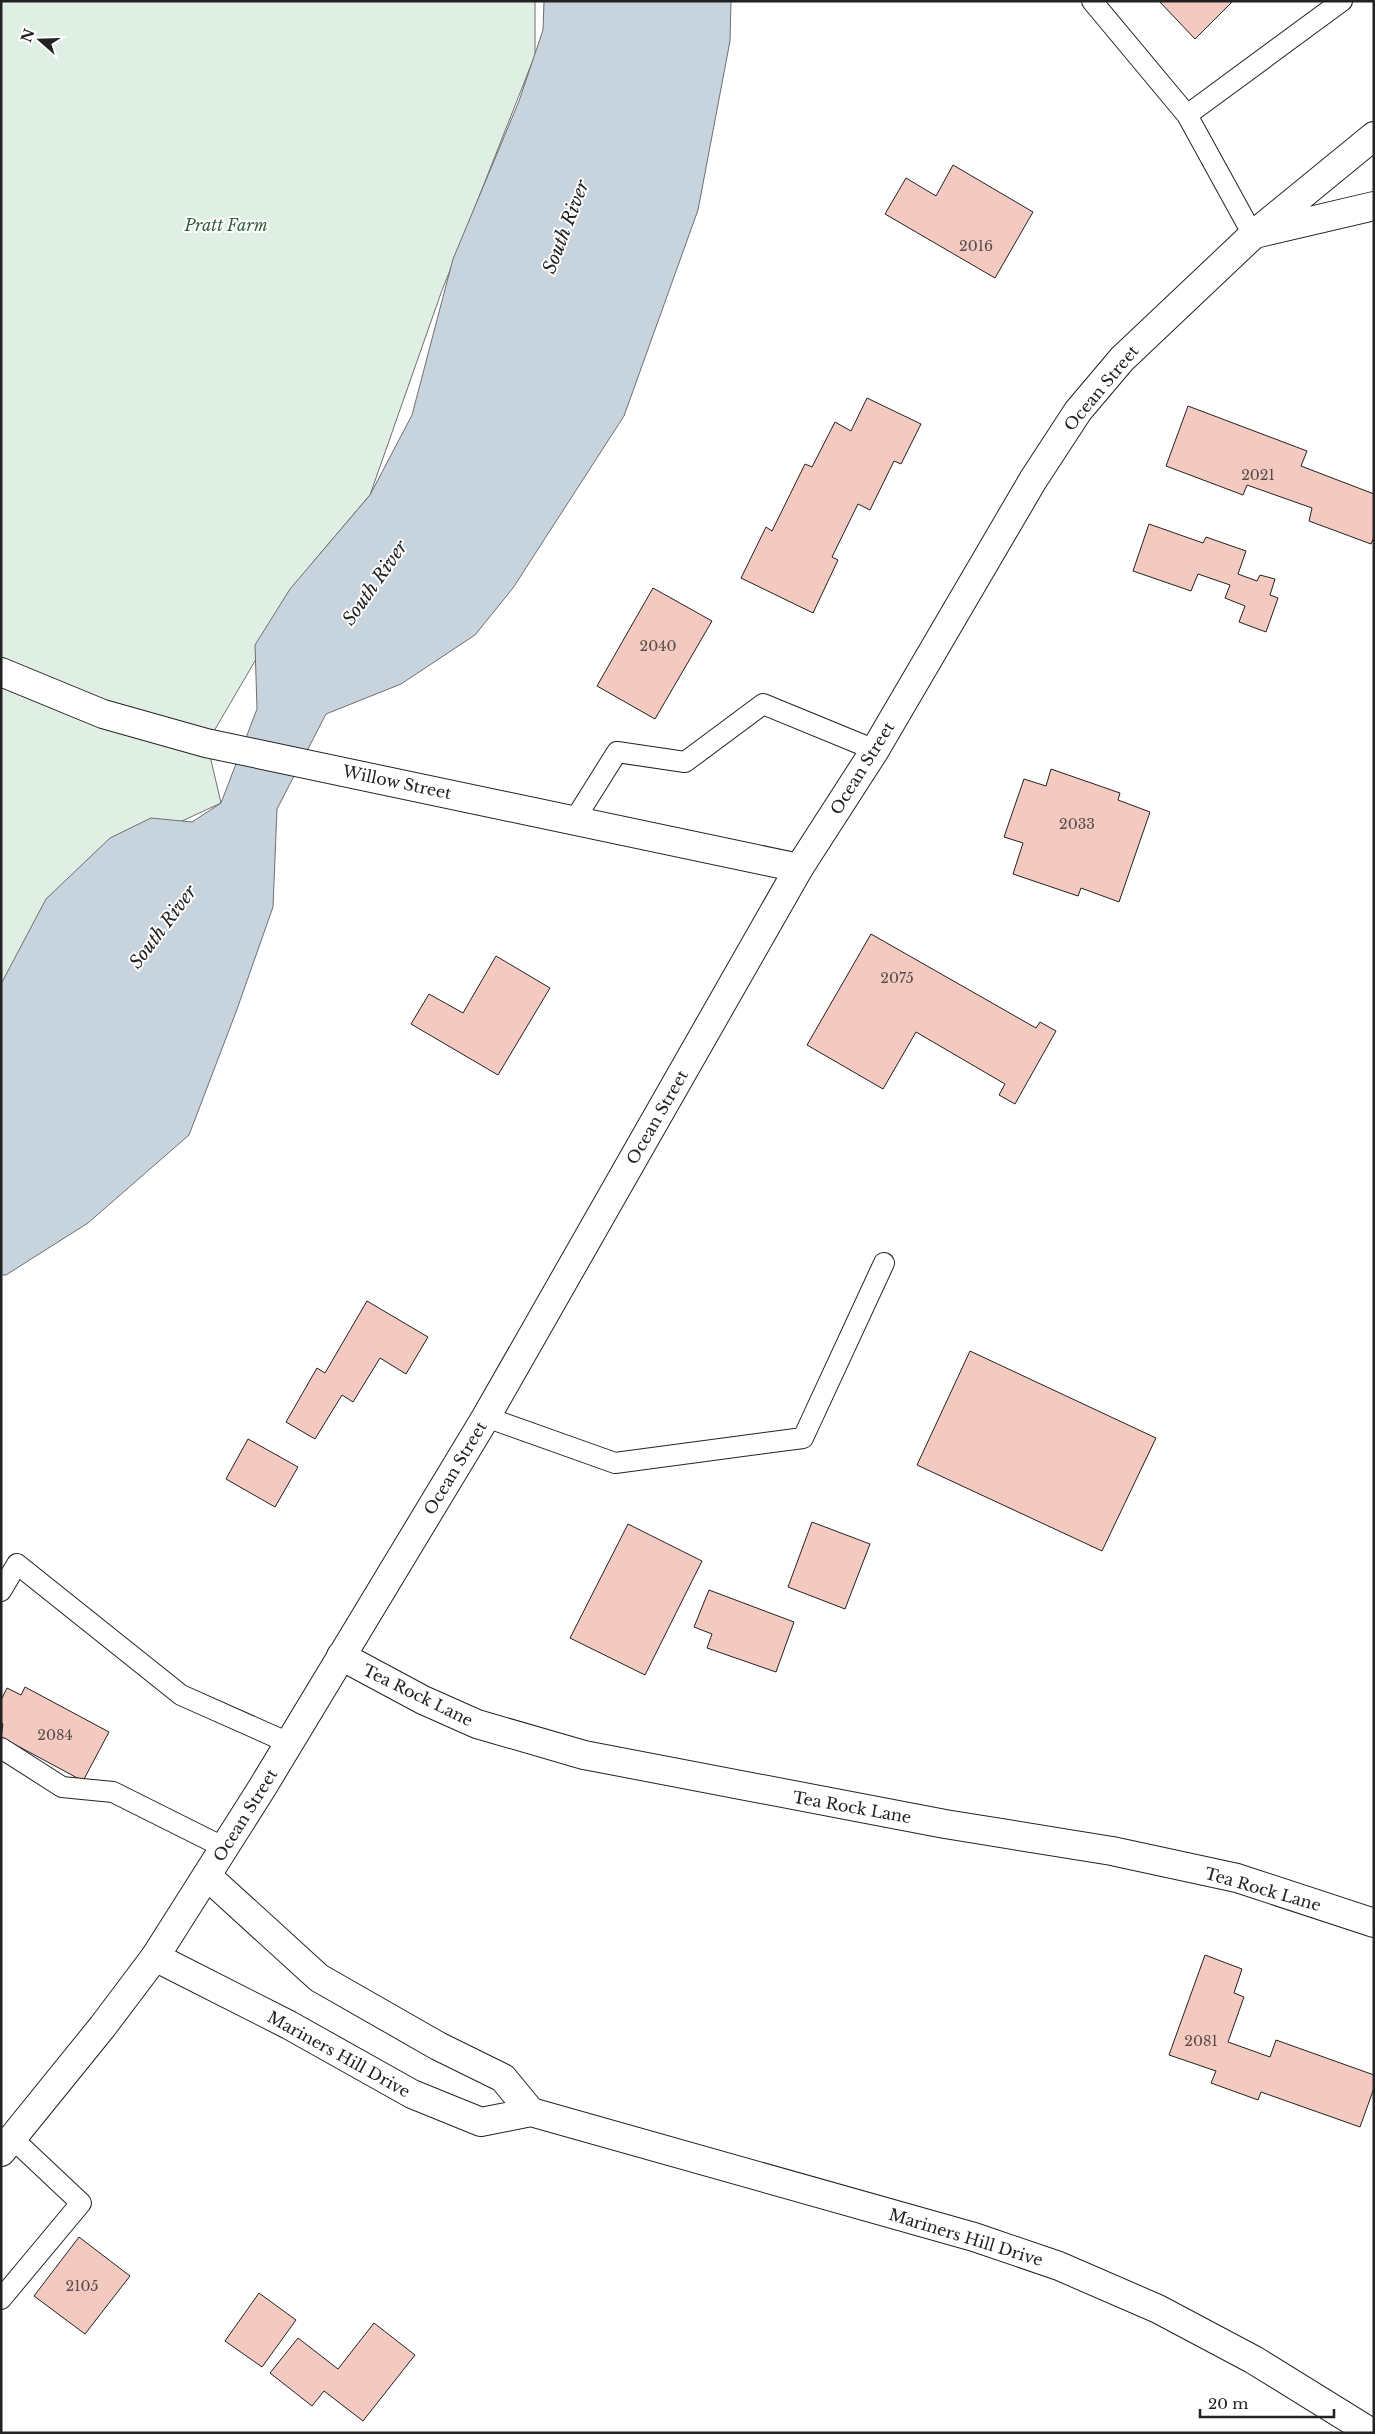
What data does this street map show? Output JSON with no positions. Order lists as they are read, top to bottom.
{
  "streets": {
    "street": [
      "Ocean Street",
      "Willow Street",
      "Tea Rock Lane",
      "Mariners Hill Drive"
    ]
  },
  "crossings": [
    ["Ocean Street", "Willow Street"],
    ["Ocean Street", "Tea Rock Lane"],
    ["Ocean Street", "Mariners Hill Drive"]
  ],
  "water": ["South River"],
  "parks": ["Pratt Farm"],
  "house_numbers": [
    "2016",
    "2021",
    "2040",
    "2033",
    "2075",
    "2084",
    "2081",
    "2105"
  ],
  "scale_bar": "20 m",
  "north": "left"
}
